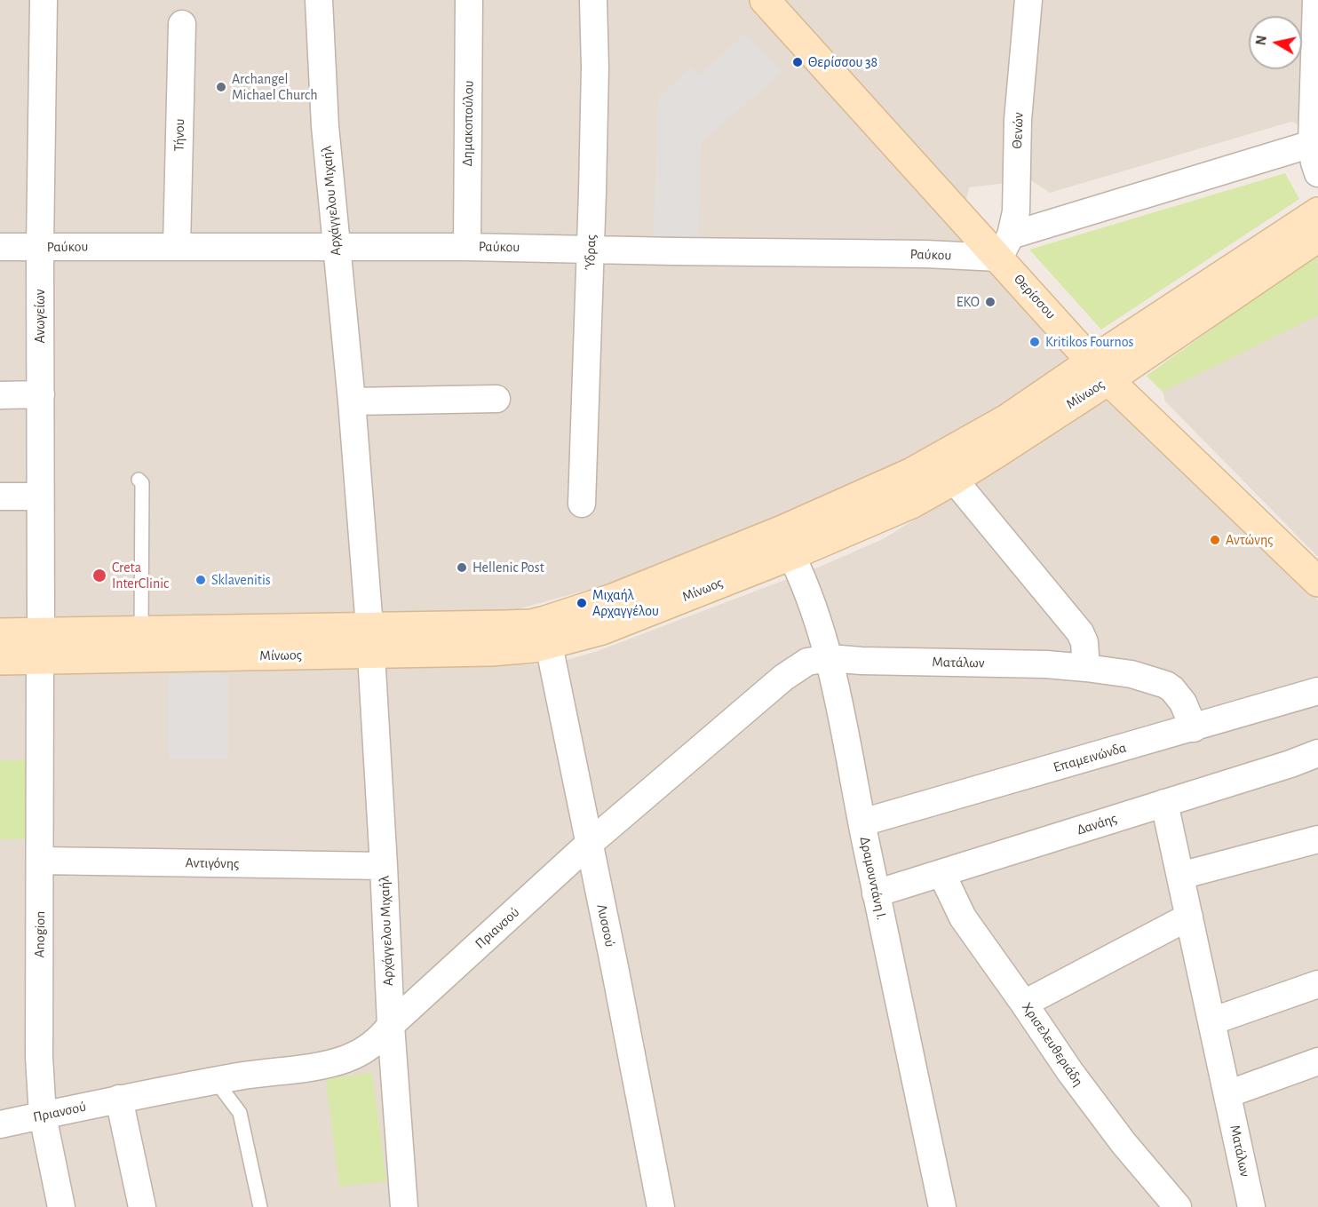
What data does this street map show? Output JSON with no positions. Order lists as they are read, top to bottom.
{
  "streets": {
    "main road": ["Θερίσσου", "Μίνωος"],
    "street": [
      "Δημακοπούλου",
      "Θενών",
      "Τήνου",
      "Αρχάγγελου Μιχαήλ",
      "Ραύκου",
      "Ύδρας",
      "Ανωγείων",
      "Ματάλων",
      "Επαμεινώνδα",
      "Δανάης",
      "Αντιγόνης",
      "Δραμουντάνη Ι.",
      "Λυσσού",
      "Πριανσού",
      "Anogion",
      "Χρισελευθεριάδη"
    ]
  },
  "crossings": [
    ["Δημακοπούλου", "Ραύκου"],
    ["Θενών", "Ραύκου"],
    ["Θενών", "Θερίσσου"],
    ["Τήνου", "Ραύκου"],
    ["Αρχάγγελου Μιχαήλ", "Ραύκου"],
    ["Αρχάγγελου Μιχαήλ", "Μίνωος"],
    ["Αρχάγγελου Μιχαήλ", "Αντιγόνης"],
    ["Αρχάγγελου Μιχαήλ", "Πριανσού"],
    ["Ραύκου", "Ύδρας"],
    ["Ραύκου", "Θερίσσου"],
    ["Ραύκου", "Ανωγείων"],
    ["Θερίσσου", "Μίνωος"],
    ["Ανωγείων", "Μίνωος"],
    ["Ανωγείων", "Anogion"],
    ["Μίνωος", "Δραμουντάνη Ι."],
    ["Μίνωος", "Λυσσού"],
    ["Μίνωος", "Anogion"],
    ["Ματάλων", "Επαμεινώνδα"],
    ["Ματάλων", "Δανάης"],
    ["Ματάλων", "Δραμουντάνη Ι."],
    ["Ματάλων", "Πριανσού"],
    ["Επαμεινώνδα", "Δραμουντάνη Ι."],
    ["Δανάης", "Δραμουντάνη Ι."],
    ["Δανάης", "Χρισελευθεριάδη"],
    ["Αντιγόνης", "Anogion"],
    ["Δραμουντάνη Ι.", "Πριανσού"],
    ["Λυσσού", "Πριανσού"],
    ["Πριανσού", "Anogion"]
  ],
  "places": [
    "Θερίσσου 38",
    "Archangel Michael Church",
    "ΕΚΟ",
    "Kritikos Fournos",
    "Αντώνης",
    "Hellenic Post",
    "Creta InterClinic",
    "Sklavenitis",
    "Μιχαήλ Αρχαγγέλου"
  ],
  "north": "left"
}
